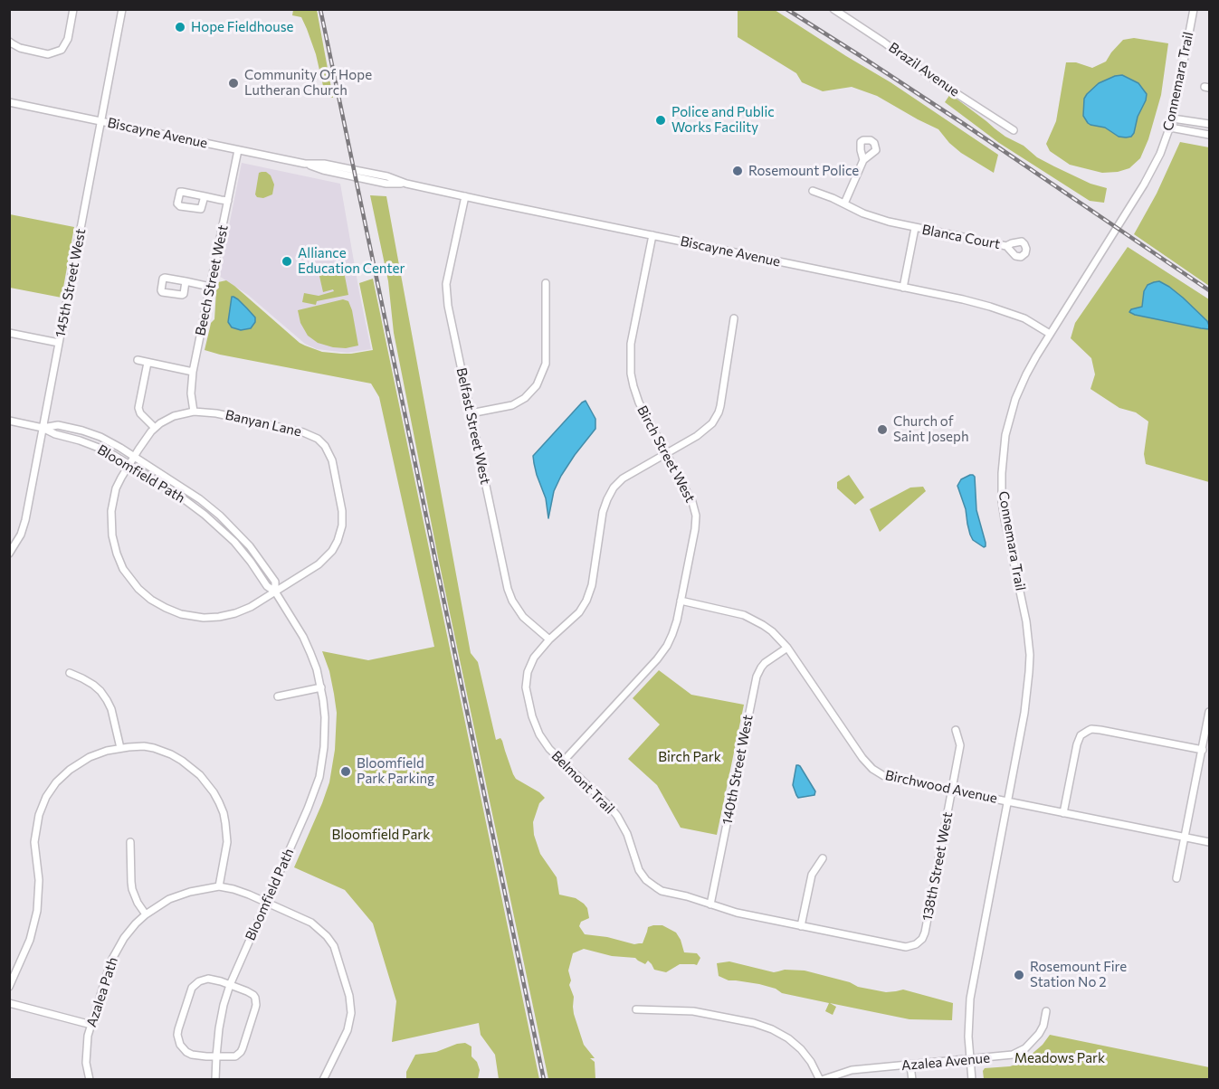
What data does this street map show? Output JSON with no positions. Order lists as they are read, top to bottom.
{
  "streets": {
    "street": [
      "Brazil Avenue",
      "Connemara Trail",
      "Biscayne Avenue",
      "Blanca Court",
      "Beech Street West",
      "145th Street West",
      "Banyan Lane",
      "Belfast Street West",
      "Birch Street West",
      "Bloomfield Path",
      "140th Street West",
      "Belmont Trail",
      "Birchwood Avenue",
      "138th Street West",
      "Azalea Path",
      "Azalea Avenue"
    ]
  },
  "crossings": [
    ["Connemara Trail", "Biscayne Avenue"],
    ["Connemara Trail", "Birchwood Avenue"],
    ["Connemara Trail", "Azalea Avenue"],
    ["Biscayne Avenue", "Beech Street West"],
    ["Biscayne Avenue", "145th Street West"],
    ["Biscayne Avenue", "Belfast Street West"],
    ["Biscayne Avenue", "Birch Street West"],
    ["Beech Street West", "Banyan Lane"],
    ["145th Street West", "Bloomfield Path"],
    ["Banyan Lane", "Bloomfield Path"],
    ["Belfast Street West", "Belmont Trail"],
    ["Birch Street West", "Belmont Trail"],
    ["Birch Street West", "Birchwood Avenue"],
    ["Bloomfield Path", "Azalea Path"],
    ["140th Street West", "Belmont Trail"],
    ["140th Street West", "Birchwood Avenue"],
    ["Belmont Trail", "138th Street West"],
    ["Birchwood Avenue", "138th Street West"]
  ],
  "parks": ["Birch Park", "Bloomfield Park", "Meadows Park"],
  "places": [
    "Hope Fieldhouse",
    "Community Of Hope Lutheran Church",
    "Police and Public Works Facility",
    "Rosemount Police",
    "Alliance Education Center",
    "Church of Saint Joseph",
    "Bloomfield Park Parking",
    "Rosemount Fire Station No 2"
  ]
}
